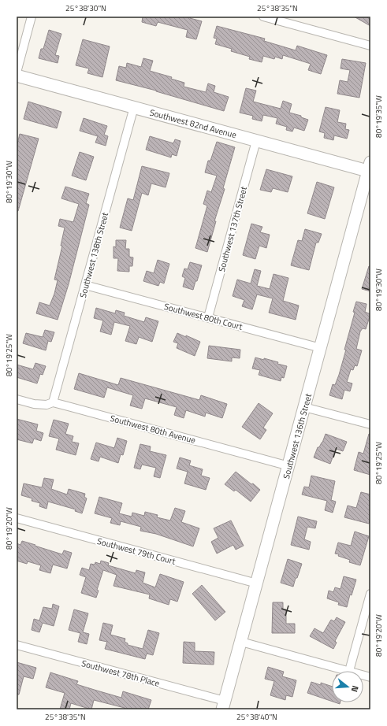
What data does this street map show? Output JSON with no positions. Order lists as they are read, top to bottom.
{
  "streets": {
    "street": [
      "Southwest 82nd Avenue",
      "Southwest 137th Street",
      "Southwest 138th Street",
      "Southwest 80th Court",
      "Southwest 80th Avenue",
      "Southwest 136th Street",
      "Southwest 79th Court",
      "Southwest 78th Place"
    ]
  },
  "crossings": [
    ["Southwest 82nd Avenue", "Southwest 137th Street"],
    ["Southwest 82nd Avenue", "Southwest 138th Street"],
    ["Southwest 82nd Avenue", "Southwest 136th Street"],
    ["Southwest 137th Street", "Southwest 80th Court"],
    ["Southwest 138th Street", "Southwest 80th Court"],
    ["Southwest 138th Street", "Southwest 80th Avenue"],
    ["Southwest 80th Court", "Southwest 136th Street"],
    ["Southwest 80th Avenue", "Southwest 136th Street"],
    ["Southwest 136th Street", "Southwest 79th Court"],
    ["Southwest 136th Street", "Southwest 78th Place"]
  ],
  "north": "right",
  "coordinates": [
    "25°38'30\"N",
    "25°38'35\"N",
    "80°19'35\"W",
    "80°19'30\"W",
    "80°19'25\"W",
    "80°19'20\"W",
    "25°38'40\"N"
  ]
}
